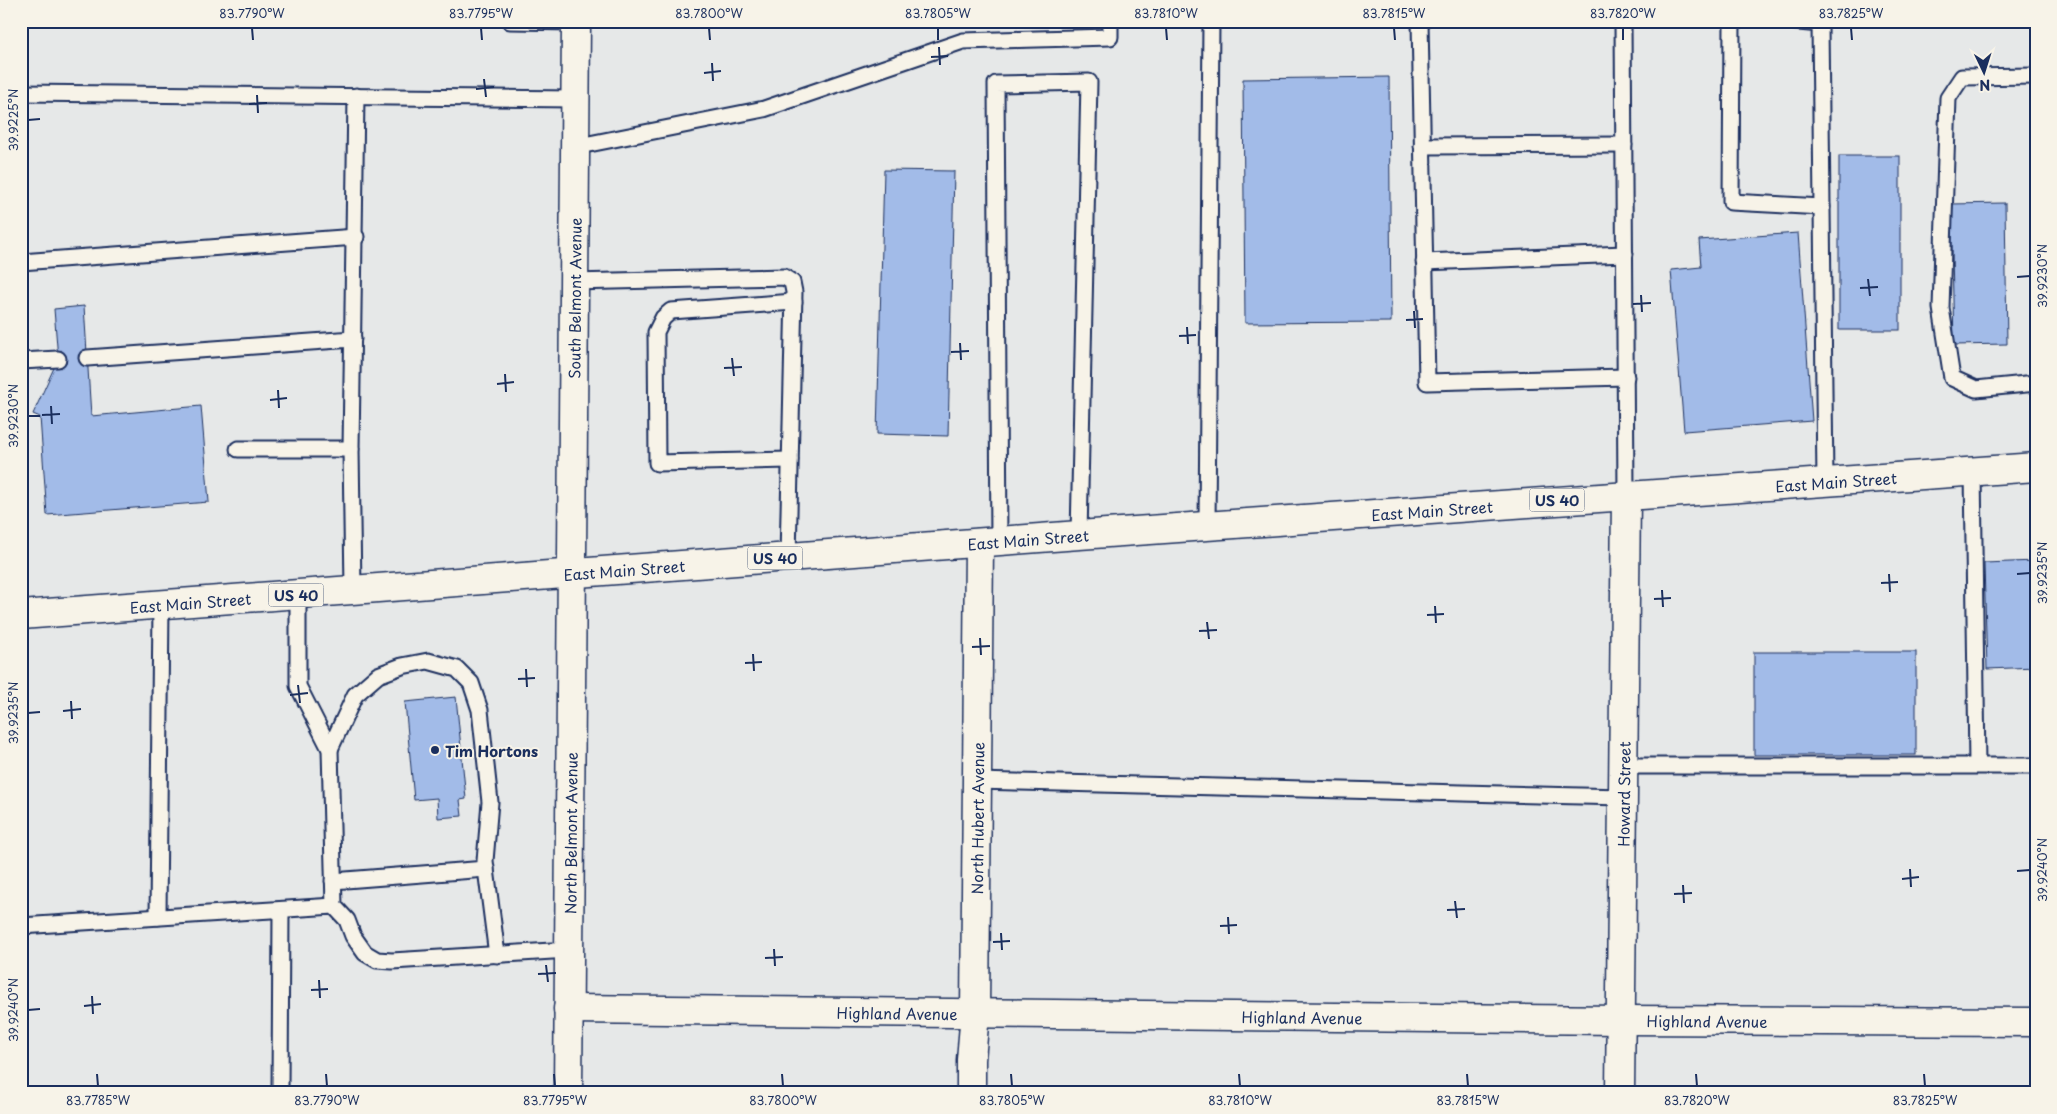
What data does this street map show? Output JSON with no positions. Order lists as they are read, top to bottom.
{
  "streets": {
    "street": [
      "South Belmont Avenue",
      "East Main Street",
      "US 40",
      "Howard Street",
      "North Hubert Avenue",
      "North Belmont Avenue",
      "Highland Avenue"
    ]
  },
  "crossings": [
    ["South Belmont Avenue", "East Main Street"],
    ["South Belmont Avenue", "North Belmont Avenue"],
    ["East Main Street", "Howard Street"],
    ["East Main Street", "North Hubert Avenue"],
    ["East Main Street", "North Belmont Avenue"],
    ["Howard Street", "Highland Avenue"],
    ["North Hubert Avenue", "Highland Avenue"],
    ["North Belmont Avenue", "Highland Avenue"]
  ],
  "places": ["Tim Hortons"],
  "north": "bottom",
  "coordinates": [
    "83.7790°W",
    "83.7795°W",
    "83.7800°W",
    "83.7805°W",
    "83.7810°W",
    "83.7815°W",
    "83.7820°W",
    "83.7825°W",
    "39.9225°N",
    "39.9230°N",
    "39.9235°N",
    "39.9240°N",
    "83.7785°W"
  ]
}
